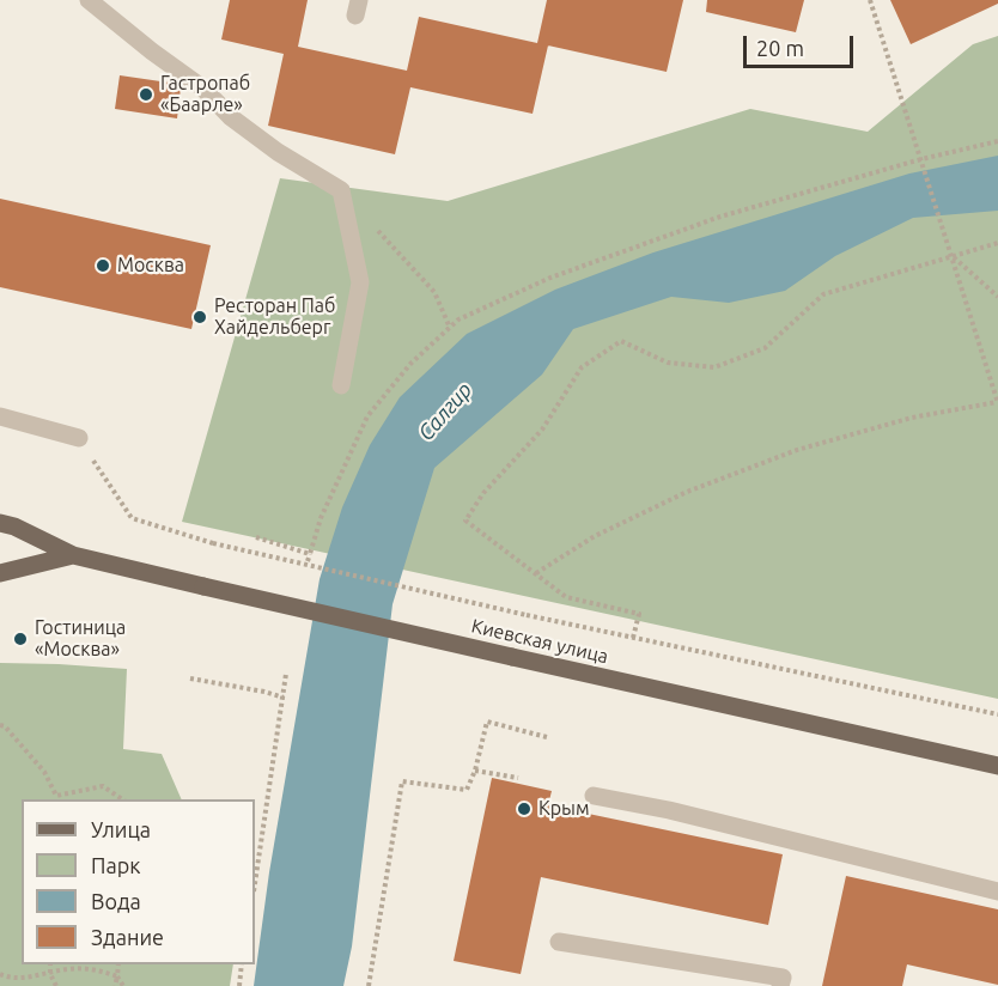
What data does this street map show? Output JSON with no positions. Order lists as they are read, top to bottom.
{
  "streets": {
    "main road": ["Киевская улица"]
  },
  "water": ["Салгир"],
  "places": [
    "Гастропаб «Баарле»",
    "Москва",
    "Ресторан Паб Хайдельберг",
    "Гостиница «Москва»",
    "Крым"
  ],
  "legend": [
    "Улица",
    "Парк",
    "Вода",
    "Здание"
  ],
  "scale_bar": "20 m"
}
